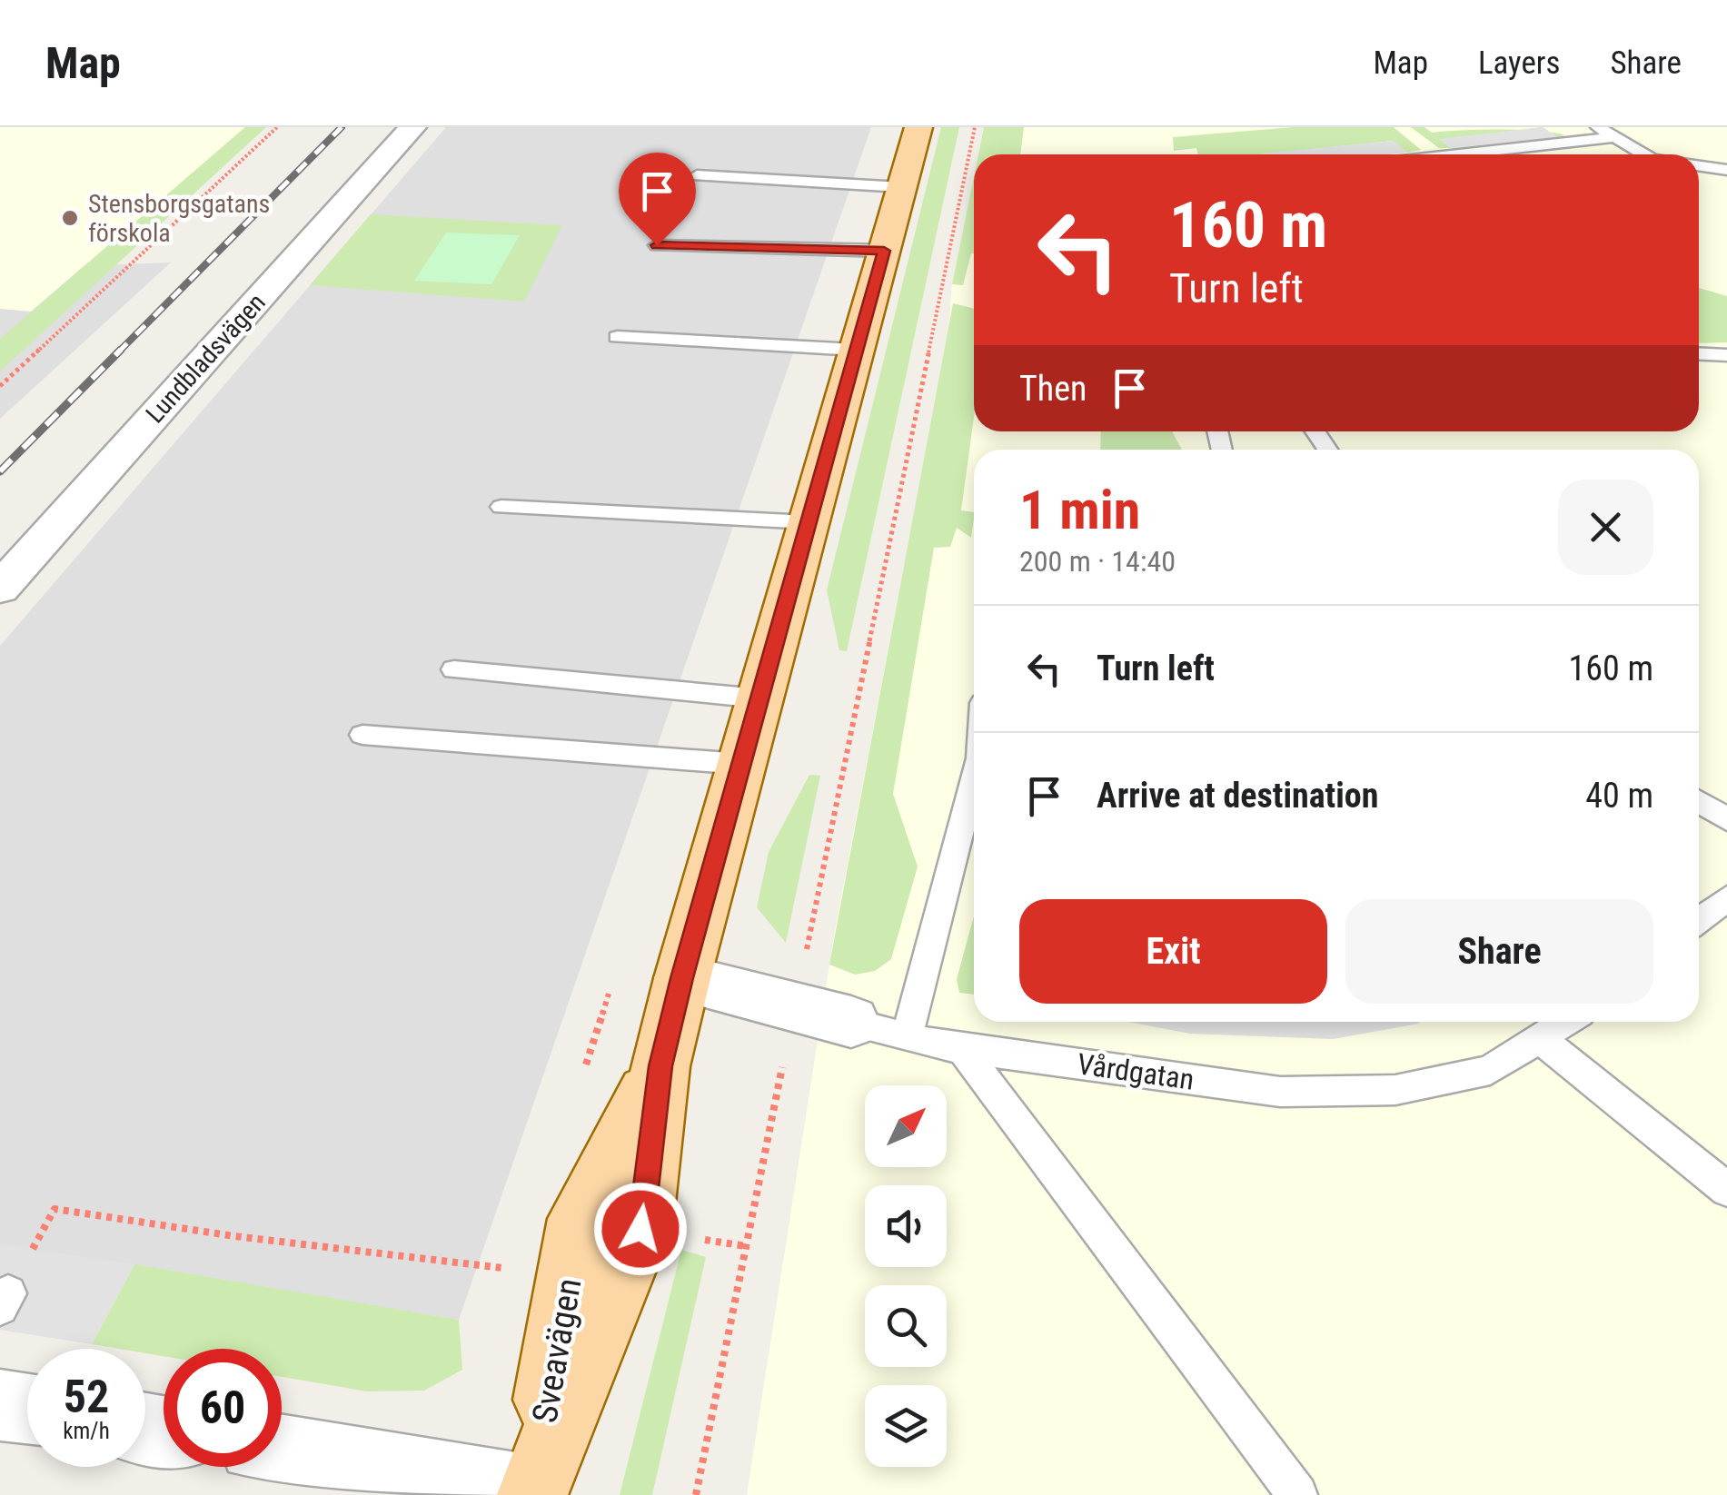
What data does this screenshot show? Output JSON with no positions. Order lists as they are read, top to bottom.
{
  "streets": {
    "main road": ["Sveavägen"],
    "street": ["Lundbladsvägen", "Vårdgatan"]
  },
  "crossings": [
    ["Vårdgatan", "Sveavägen"]
  ],
  "places": ["Stensborgsgatans förskola"],
  "north": "top right",
  "page": {
    "header": "Map",
    "nav": ["Map", "Layers", "Share"],
    "turn": ["160 m", "Turn left"],
    "then": "Then",
    "heading": ["1 min", "200 m · 14:40"],
    "list": [
      {
        "name": "Turn left",
        "value": "160 m"
      },
      {
        "name": "Arrive at destination",
        "value": "40 m"
      }
    ],
    "buttons": ["Exit", "Share"],
    "speed": "52 km/h",
    "limit": "60"
  }
}
